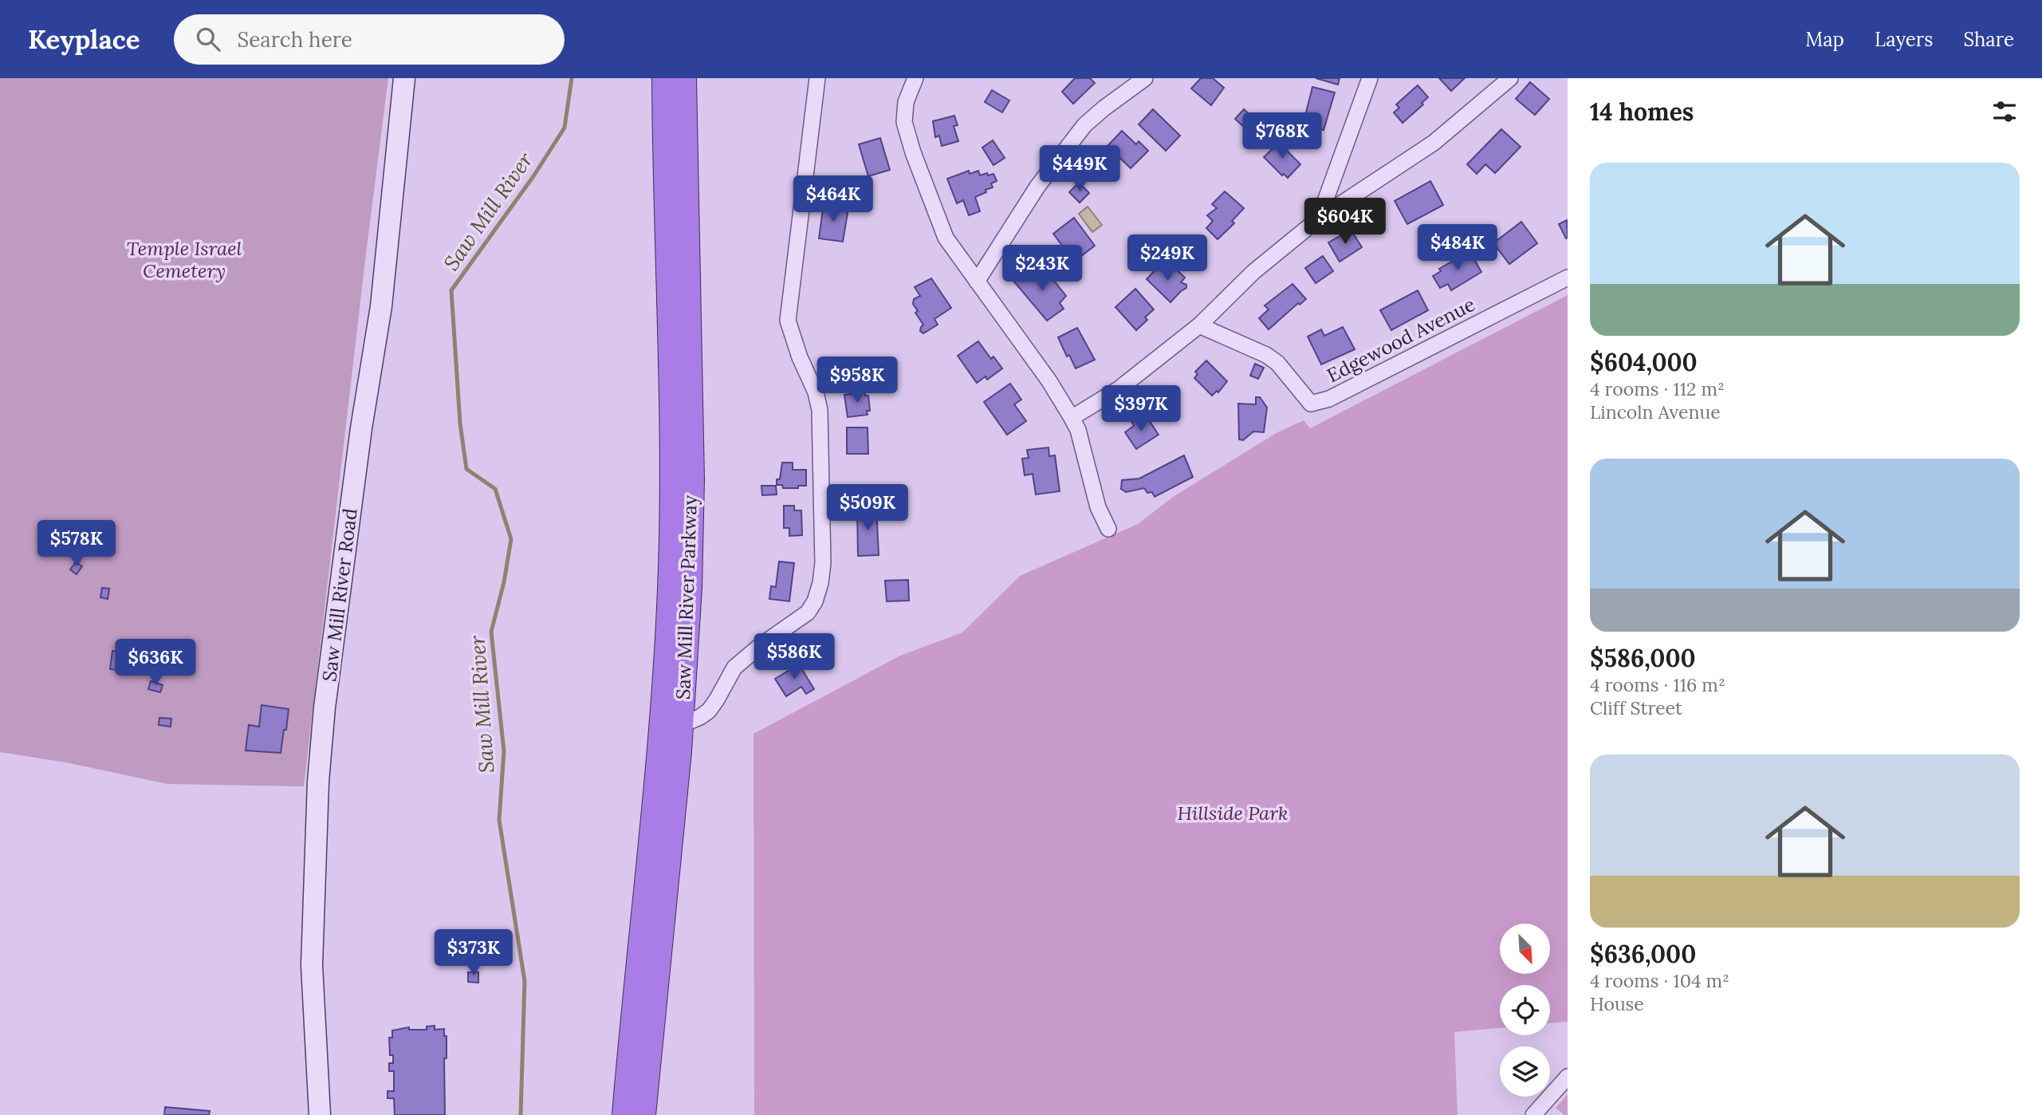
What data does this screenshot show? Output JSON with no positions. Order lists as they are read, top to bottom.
{
  "streets": {
    "highway": ["Saw Mill River Parkway"],
    "main road": ["Saw Mill River Road"],
    "street": ["Edgewood Avenue"]
  },
  "water": ["Saw Mill River"],
  "parks": ["Temple Israel Cemetery", "Hillside Park"],
  "north": "bottom right",
  "page": {
    "header": "Keyplace",
    "search": "Search here",
    "nav": ["Map", "Layers", "Share"],
    "heading": "14 homes",
    "price": [
      "$768K",
      "$449K",
      "$464K",
      "$604K",
      "$484K",
      "$249K",
      "$243K",
      "$958K",
      "$397K",
      "$509K",
      "$578K",
      "$586K",
      "$636K",
      "$373K"
    ],
    "list": [
      {
        "name": "$604,000",
        "note": "4 rooms · 112 m² · Lincoln Avenue"
      },
      {
        "name": "$586,000",
        "note": "4 rooms · 116 m² · Cliff Street"
      },
      {
        "name": "$636,000",
        "note": "4 rooms · 104 m² · House"
      }
    ]
  }
}
